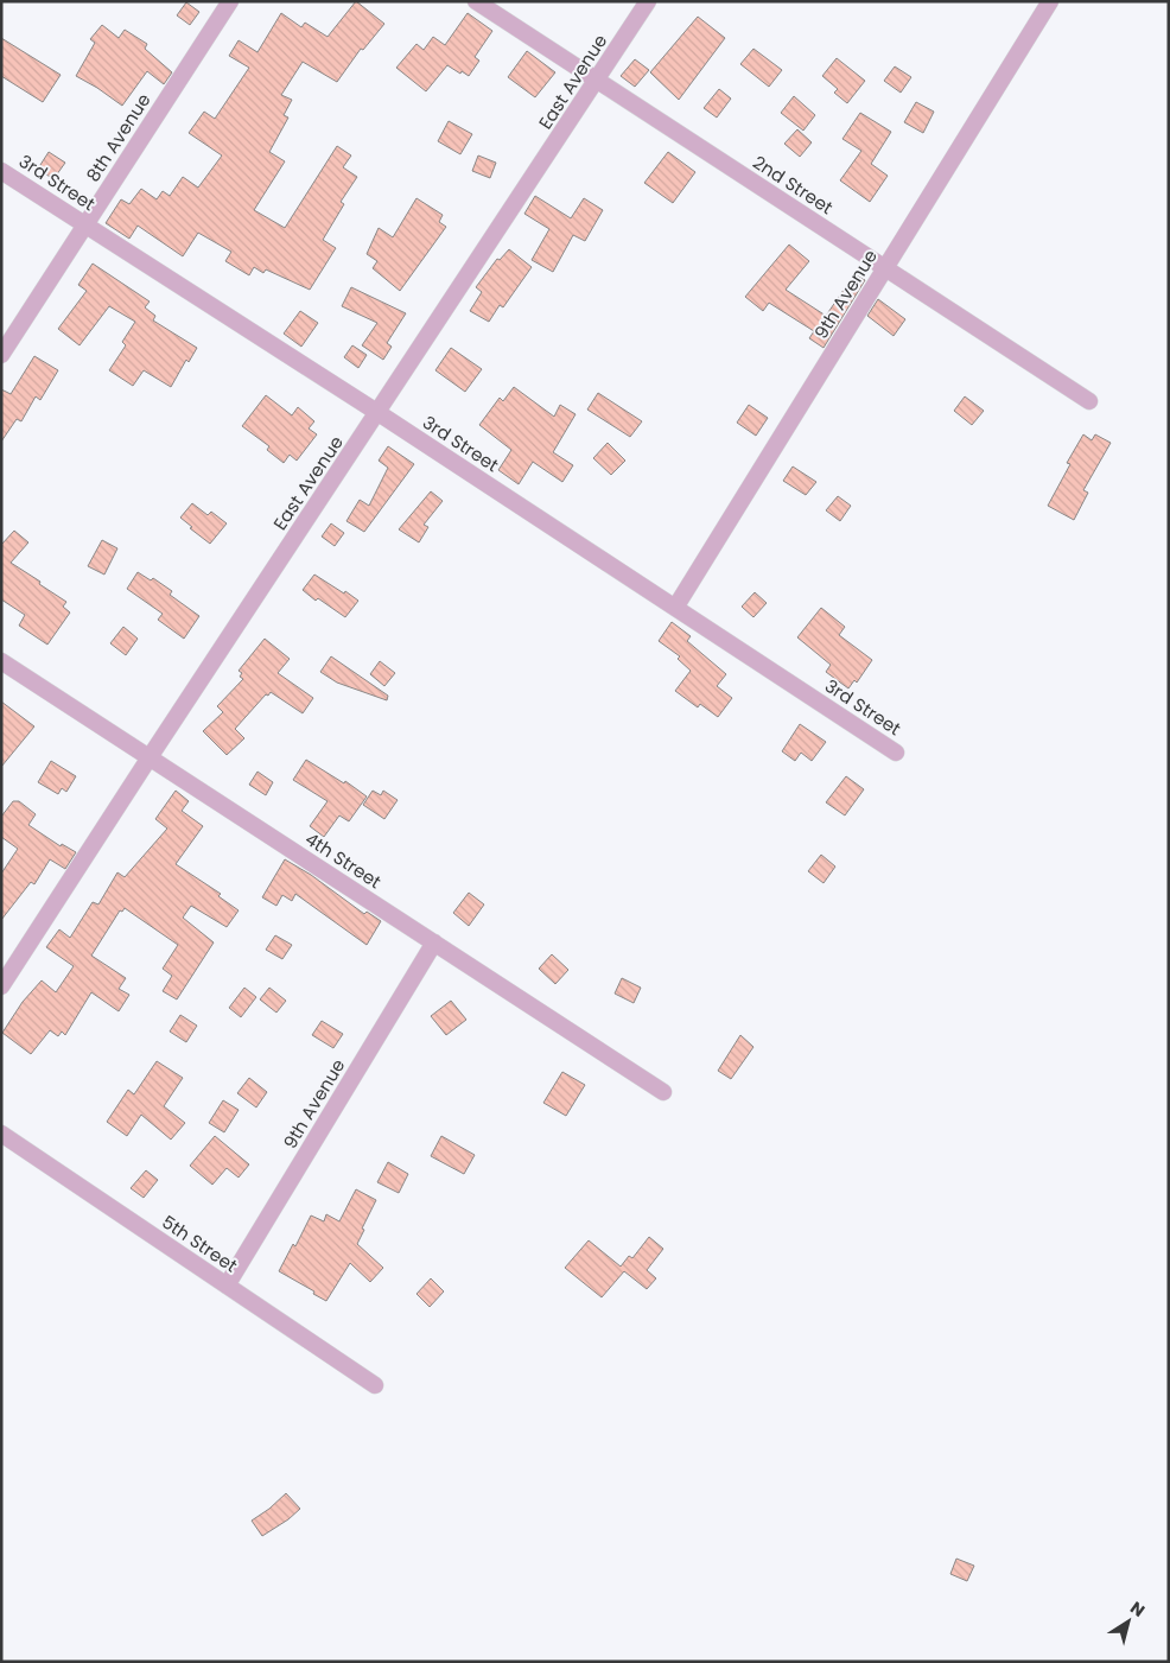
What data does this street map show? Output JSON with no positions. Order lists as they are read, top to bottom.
{
  "streets": {
    "street": [
      "East Avenue",
      "8th Avenue",
      "3rd Street",
      "2nd Street",
      "9th Avenue",
      "4th Street",
      "5th Street"
    ]
  },
  "crossings": [
    ["East Avenue", "3rd Street"],
    ["East Avenue", "2nd Street"],
    ["East Avenue", "4th Street"],
    ["8th Avenue", "3rd Street"],
    ["3rd Street", "9th Avenue"],
    ["2nd Street", "9th Avenue"],
    ["9th Avenue", "4th Street"],
    ["9th Avenue", "5th Street"]
  ],
  "north": "top right"
}
